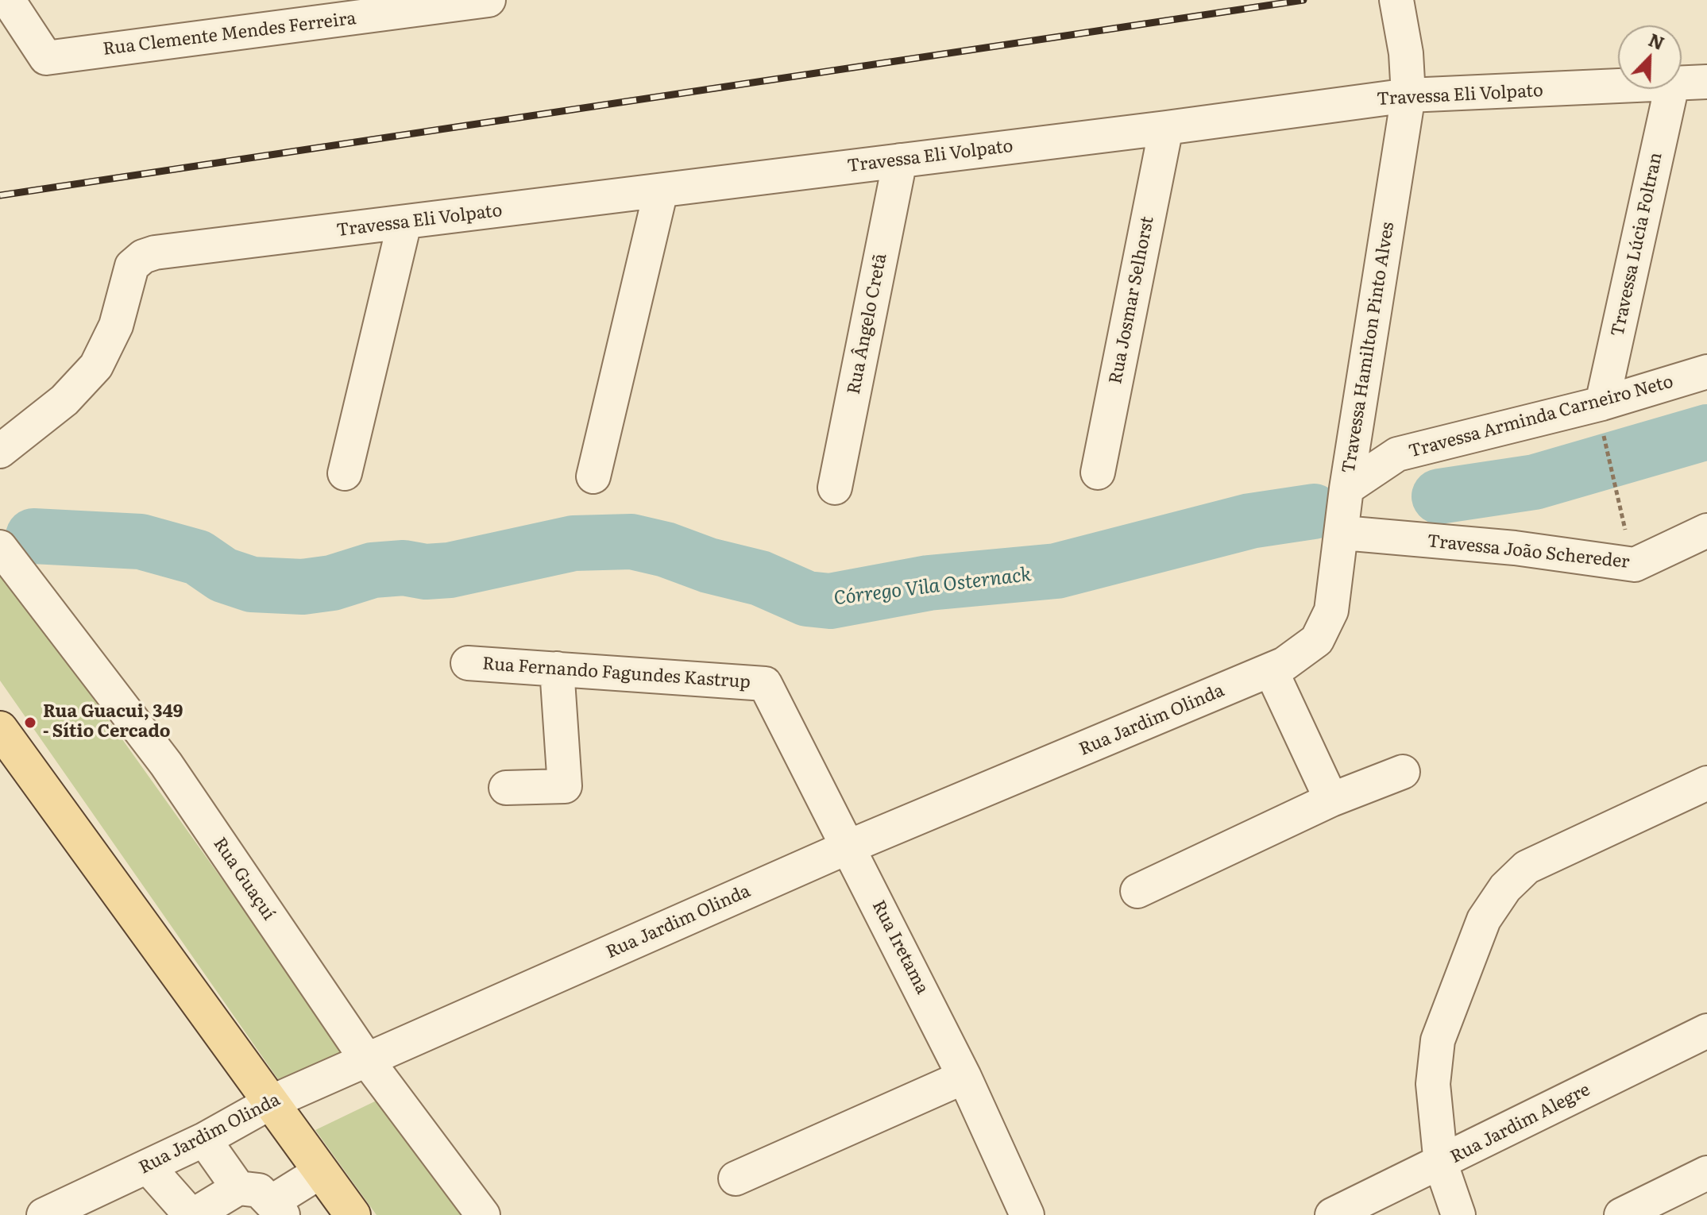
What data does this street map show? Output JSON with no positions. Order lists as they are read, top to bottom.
{
  "streets": {
    "street": [
      "Rua Clemente Mendes Ferreira",
      "Travessa Eli Volpato",
      "Travessa Lúcia Foltran",
      "Rua Josmar Selhorst",
      "Rua Ângelo Cretã",
      "Travessa Hamilton Pinto Alves",
      "Travessa Arminda Carneiro Neto",
      "Travessa João Schereder",
      "Rua Fernando Fagundes Kastrup",
      "Rua Jardim Olinda",
      "Rua Guaçuí",
      "Rua Iretama",
      "Rua Jardim Alegre"
    ]
  },
  "crossings": [
    ["Travessa Eli Volpato", "Rua Josmar Selhorst"],
    ["Travessa Eli Volpato", "Rua Ângelo Cretã"],
    ["Travessa Eli Volpato", "Travessa Hamilton Pinto Alves"],
    ["Travessa Lúcia Foltran", "Travessa Arminda Carneiro Neto"],
    ["Travessa Hamilton Pinto Alves", "Travessa Arminda Carneiro Neto"],
    ["Travessa Hamilton Pinto Alves", "Travessa João Schereder"],
    ["Travessa Hamilton Pinto Alves", "Rua Jardim Olinda"],
    ["Rua Fernando Fagundes Kastrup", "Rua Iretama"],
    ["Rua Jardim Olinda", "Rua Guaçuí"],
    ["Rua Jardim Olinda", "Rua Iretama"]
  ],
  "water": ["Córrego Vila Osternack"],
  "places": ["Rua Guacui, 349 - Sítio Cercado"],
  "north": "top right"
}
